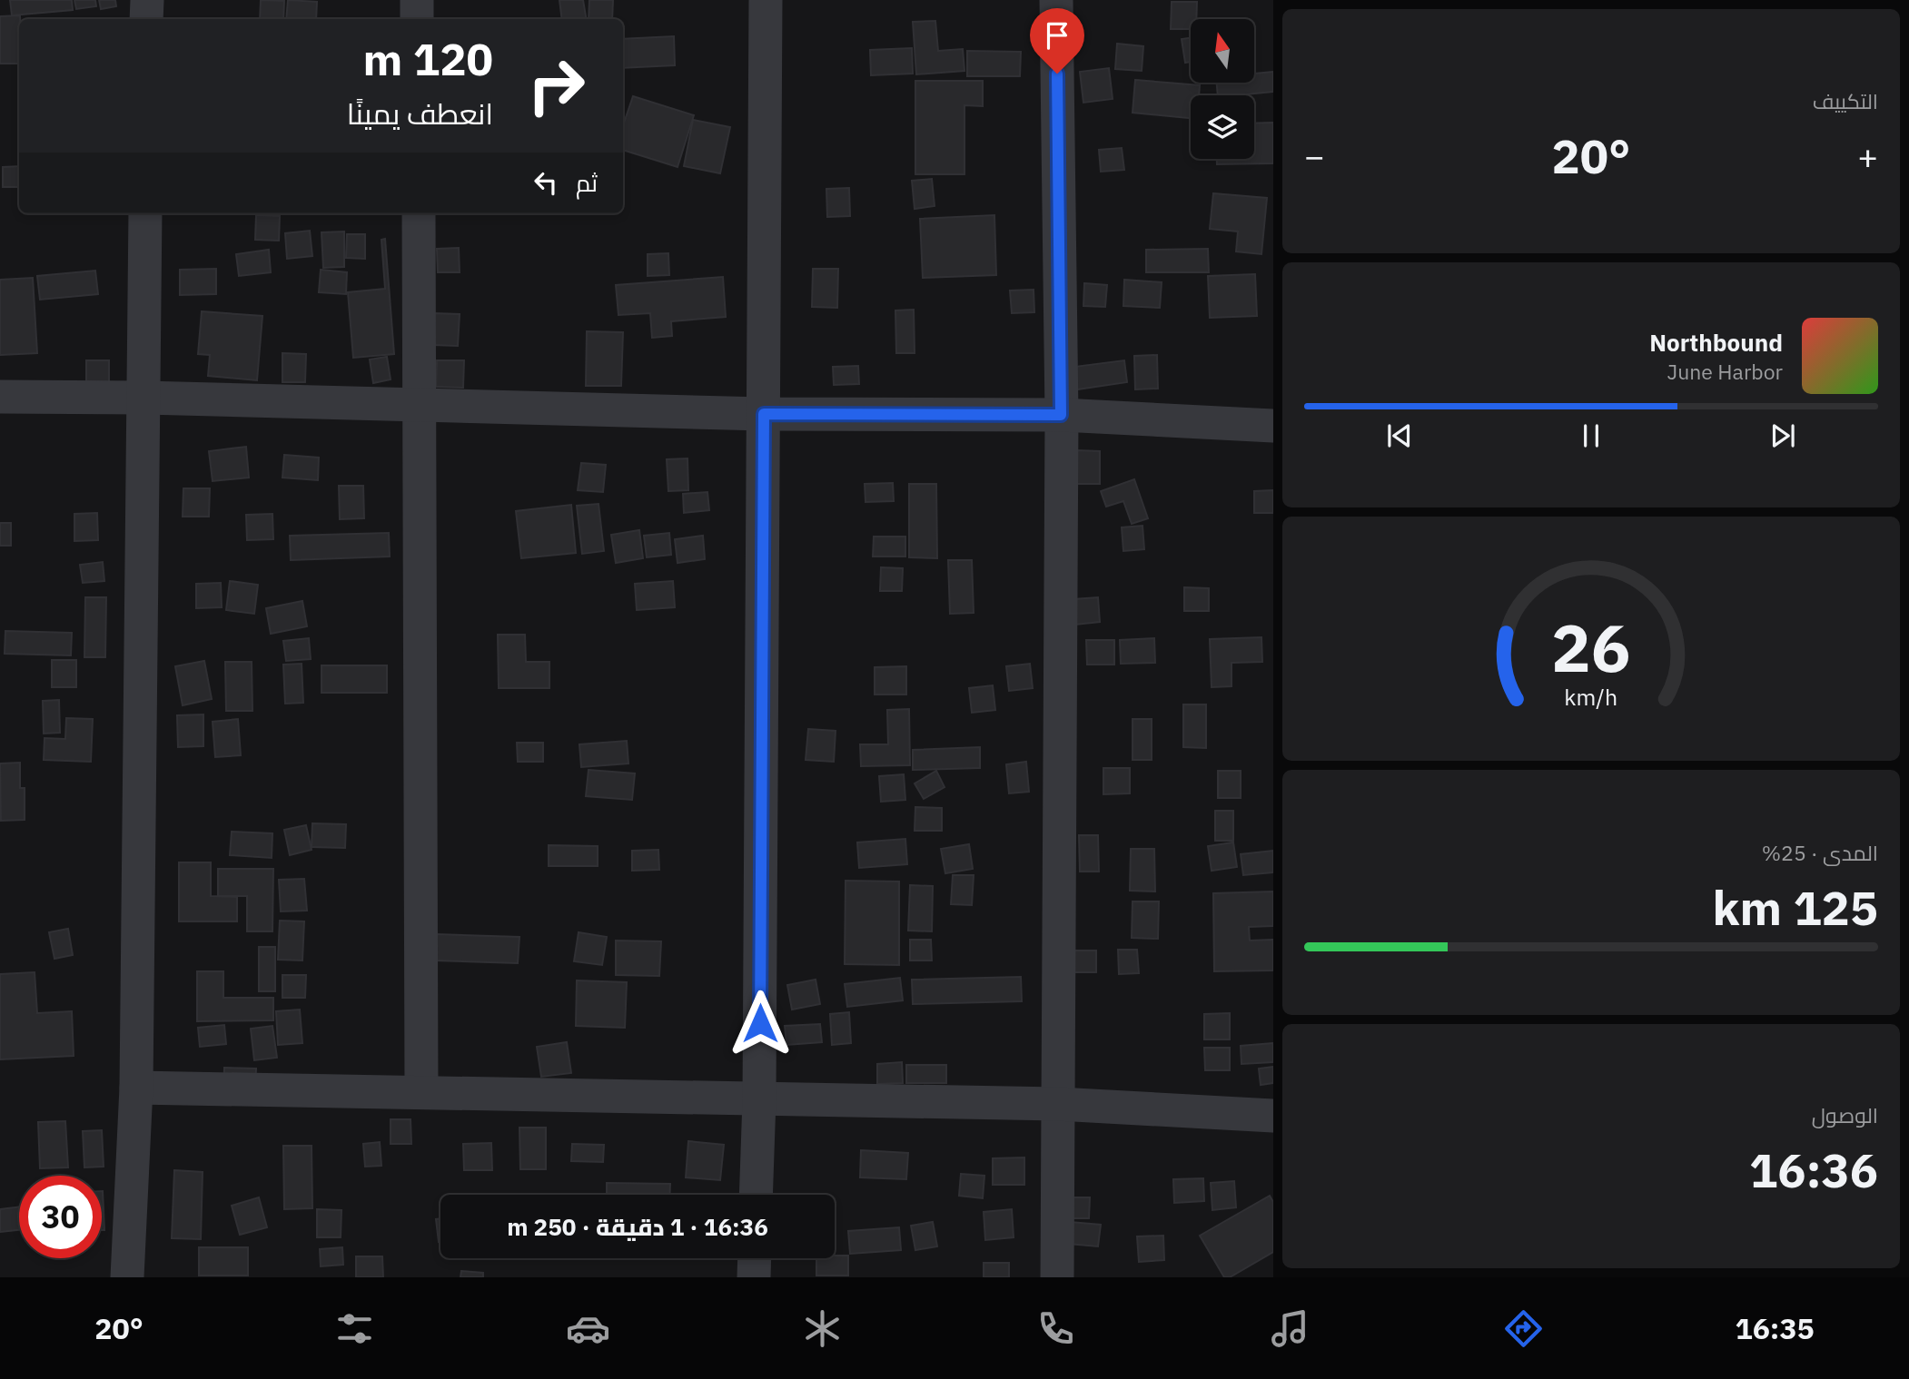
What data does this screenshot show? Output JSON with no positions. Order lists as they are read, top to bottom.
{
  "north": "top",
  "page": {
    "tile": [
      "التكييف",
      ["المدى · 25%", "125 km"],
      ["الوصول", "16:36"]
    ],
    "turn": ["120 m", "انعطف يمينًا"],
    "heat": ["−", "20°", "+"],
    "then": "ثم",
    "song": ["Northbound", "June Harbor"],
    "limit": "30",
    "trip": "16:36 · 1 دقيقة · 250 m",
    "tabs": ["16:35", "20°"],
    "gauge": ["26", "km/h"]
  }
}
